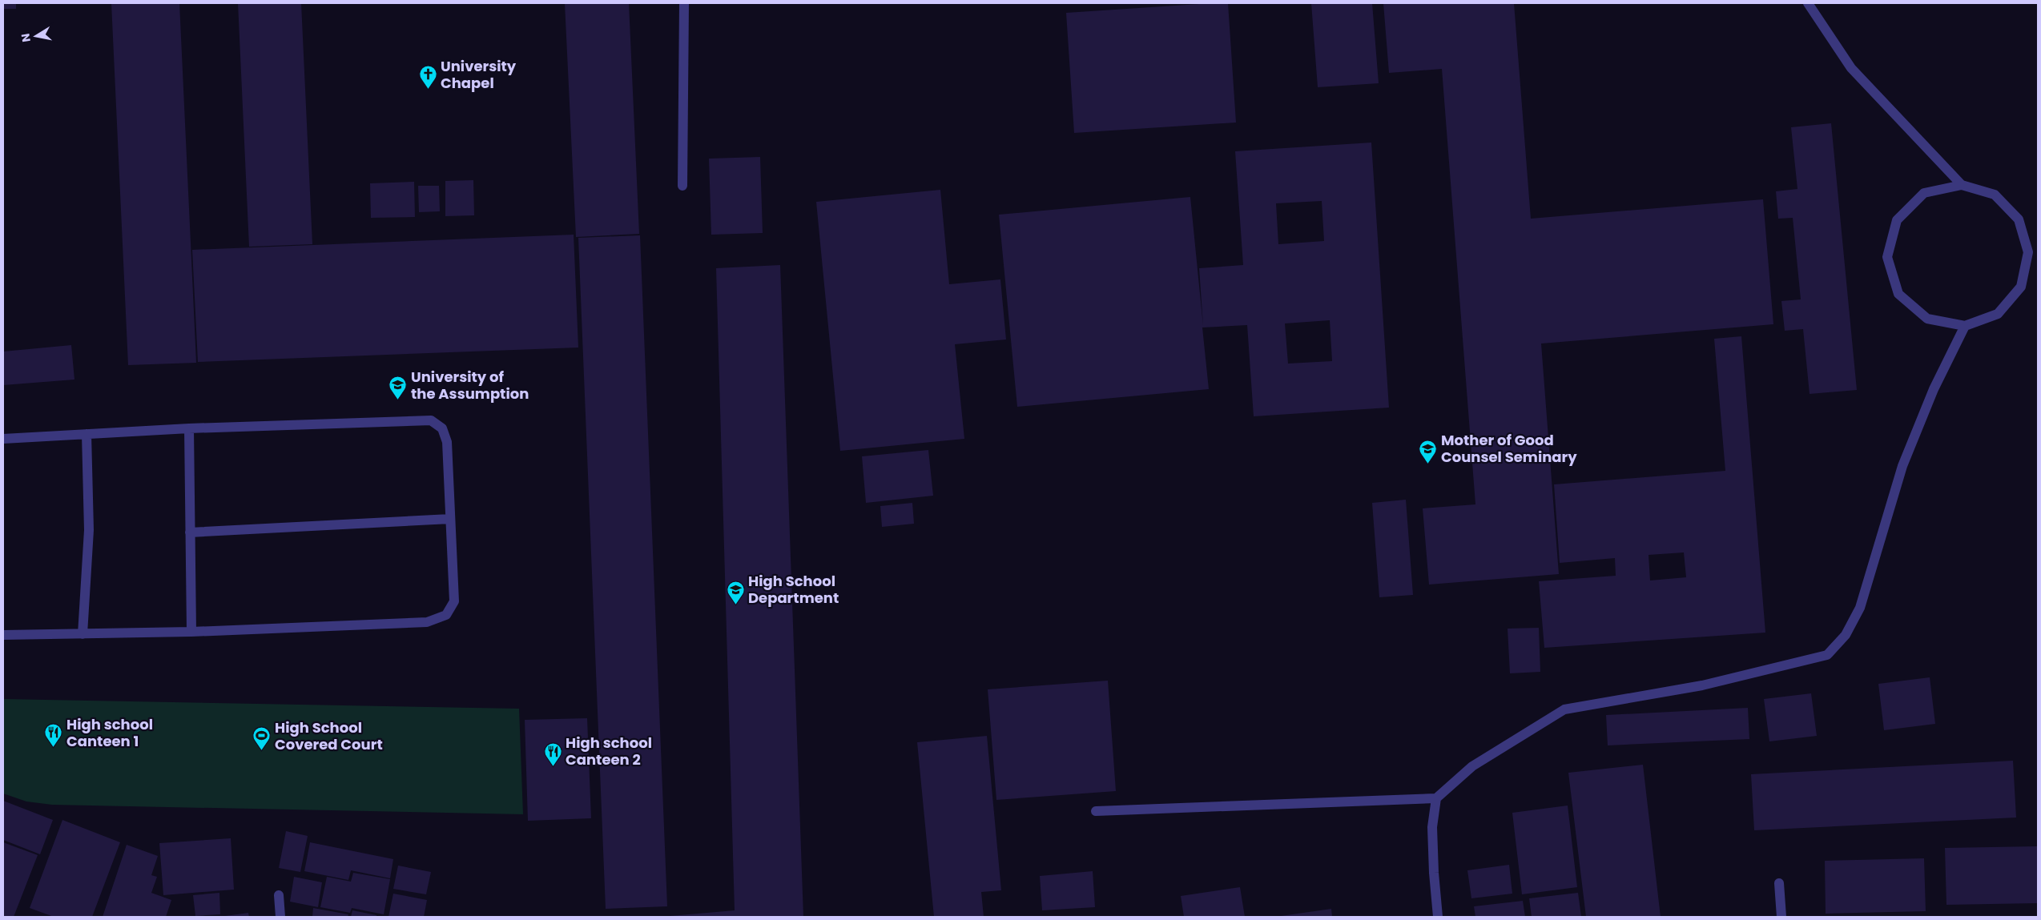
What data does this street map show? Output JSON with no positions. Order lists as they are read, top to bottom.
{
  "places": {
    "church": ["University Chapel"],
    "school or university": ["University of the Assumption", "Mother of Good Counsel Seminary", "High School Department"],
    "restaurant": ["High school Canteen 1", "High school Canteen 2"],
    "sports": ["High School Covered Court"]
  },
  "north": "left"
}
